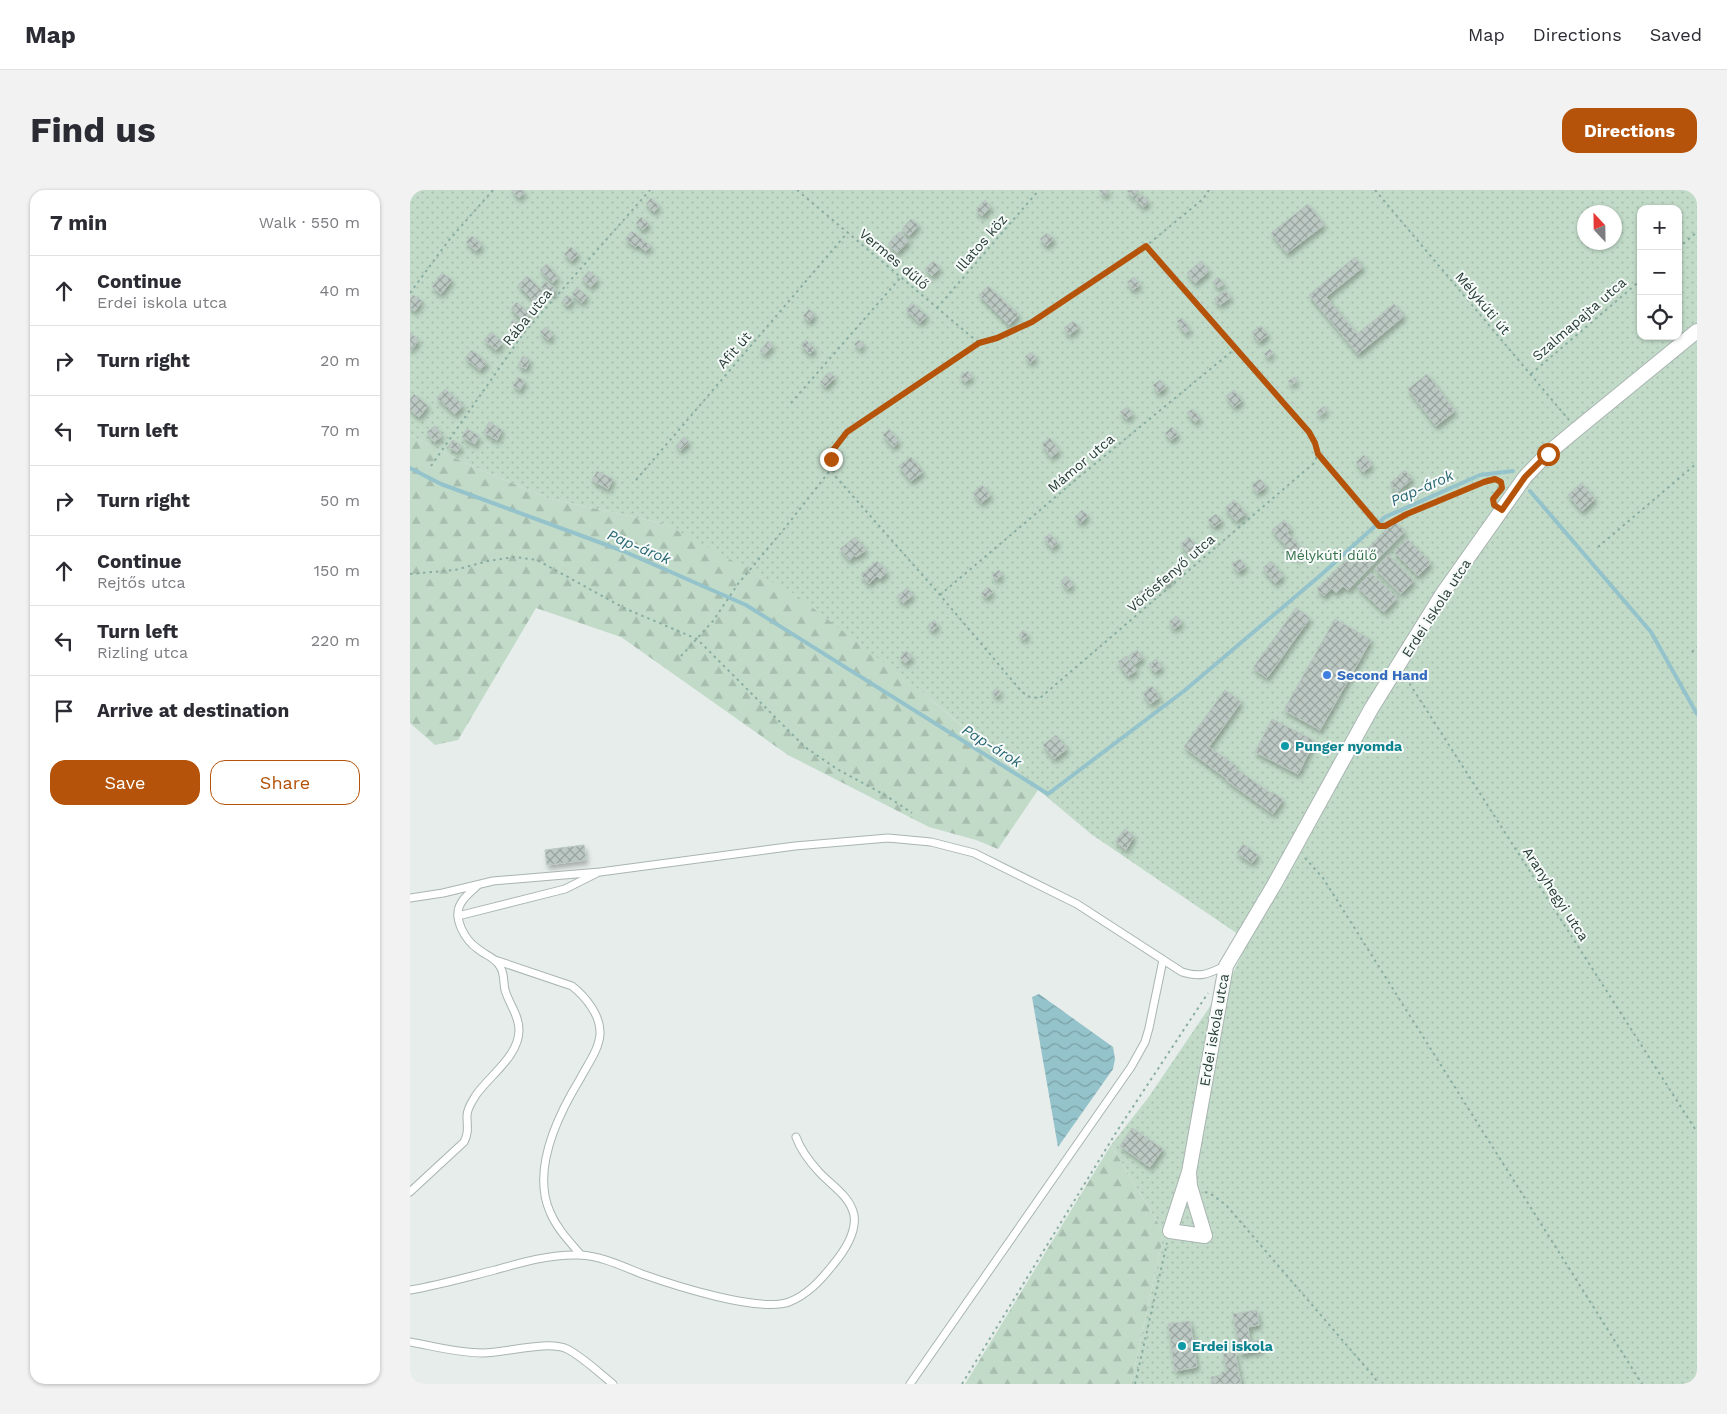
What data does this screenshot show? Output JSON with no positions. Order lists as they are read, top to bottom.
{
  "streets": {
    "street": ["Erdei iskola utca"],
    "path": [
      "Illatos köz",
      "Vermes dűlő",
      "Mélykúti út",
      "Rába utca",
      "Szalmapajta utca",
      "Afit út",
      "Mámor utca",
      "Vörösfenyő utca",
      "Aranyhegyi utca"
    ]
  },
  "crossings": [
    ["Illatos köz", "Vermes dűlő"],
    ["Vermes dűlő", "Afit út"],
    ["Mélykúti út", "Szalmapajta utca"],
    ["Mélykúti út", "Erdei iskola utca"],
    ["Mámor utca", "Vörösfenyő utca"],
    ["Erdei iskola utca", "Aranyhegyi utca"]
  ],
  "water": ["Pap-árok"],
  "parks": ["Mélykúti dűlő"],
  "places": ["Second Hand", "Punger nyomda", "Erdei iskola"],
  "north": "top",
  "page": {
    "header": "Map",
    "nav": ["Map", "Directions", "Saved"],
    "buttons": [
      "Directions",
      ["Save", "Share"]
    ],
    "title": "Find us",
    "heading": ["7 min", "Walk · 550 m"],
    "map_buttons": ["+", "−"],
    "list": [
      ["Continue", "Erdei iskola utca", "40 m"],
      ["Turn right", "20 m"],
      ["Turn left", "70 m"],
      ["Turn right", "50 m"],
      ["Continue", "Rejtős utca", "150 m"],
      ["Turn left", "Rizling utca", "220 m"],
      "Arrive at destination"
    ]
  }
}
